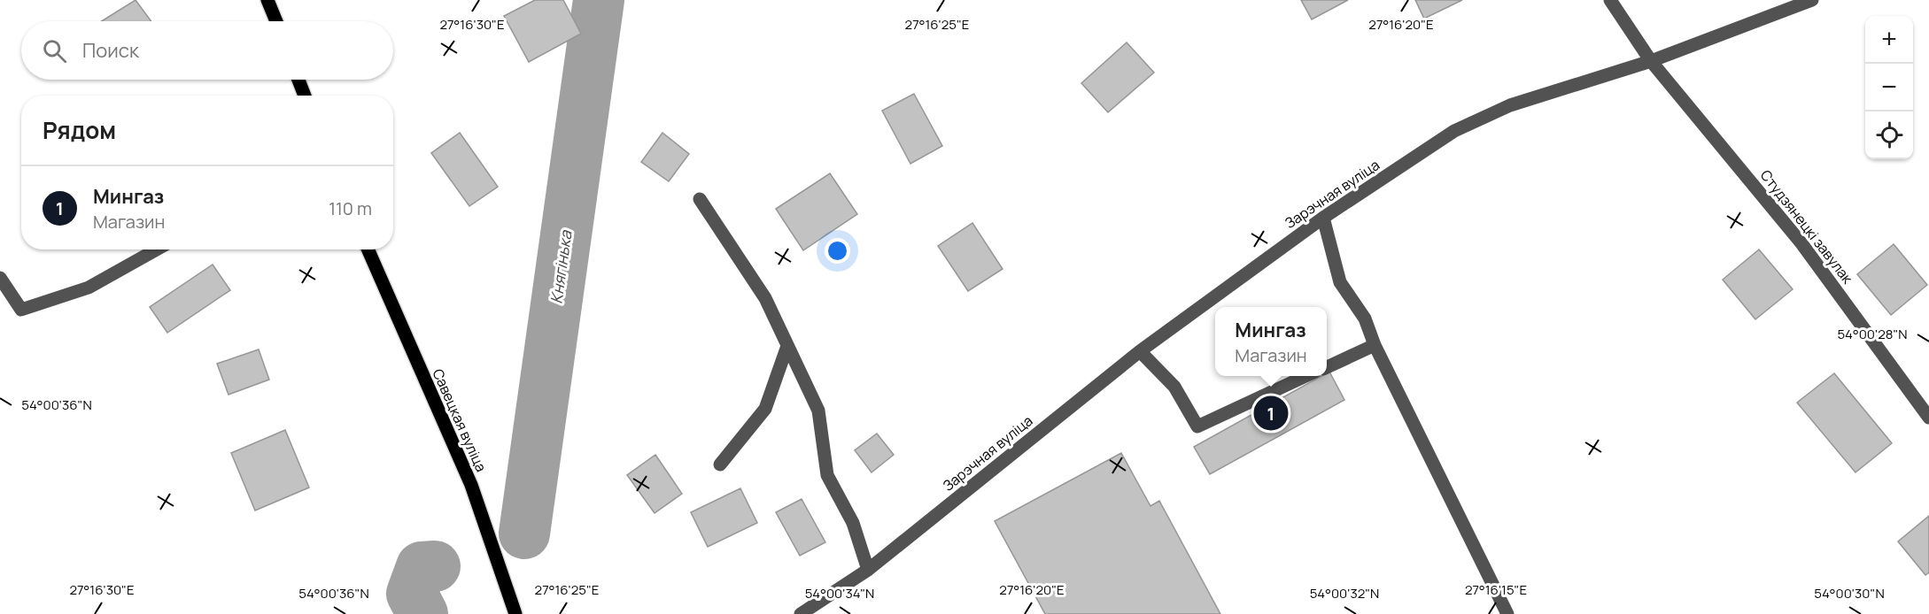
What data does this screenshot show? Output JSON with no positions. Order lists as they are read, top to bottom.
{
  "streets": {
    "main road": ["Савецкая вуліца"],
    "street": ["Зарэчная вуліца", "Студзянецкі завулак"]
  },
  "crossings": [
    ["Зарэчная вуліца", "Студзянецкі завулак"]
  ],
  "water": ["Княгінька"],
  "page": {
    "map_buttons": ["+", "−"],
    "search": "Поиск",
    "heading": "Рядом",
    "list": [
      {
        "mark": "1",
        "name": "Мингаз",
        "note": "Магазин",
        "value": "110 m"
      }
    ],
    "popup": ["Мингаз", "Магазин"],
    "pins": "1"
  },
  "coordinates": [
    "27°16'30\"E",
    "27°16'25\"E",
    "27°16'20\"E",
    "54°00'28\"N",
    "54°00'36\"N",
    "27°16'15\"E",
    "54°00'34\"N",
    "54°00'32\"N",
    "54°00'30\"N"
  ]
}
